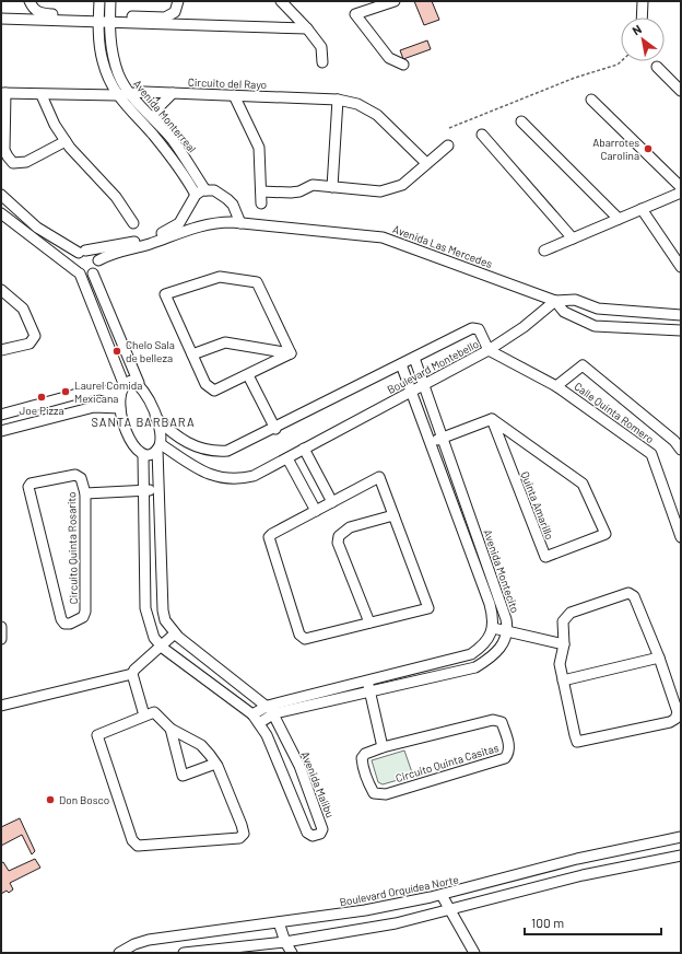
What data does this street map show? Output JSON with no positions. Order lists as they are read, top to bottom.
{
  "streets": {
    "street": [
      "Circuito del Rayo",
      "Avenida Monterreal",
      "Avenida Las Mercedes",
      "Boulevard Montebello",
      "Calle Quinta Romero",
      "Quinta Amarillo",
      "Circuito Quinta Rosarito",
      "Avenida Montecito",
      "Circuito Quinta Casitas",
      "Avenida Malibu",
      "Boulevard Orquídea Norte"
    ]
  },
  "crossings": [
    ["Circuito del Rayo", "Avenida Monterreal"],
    ["Boulevard Montebello", "Calle Quinta Romero"],
    ["Boulevard Montebello", "Avenida Montecito"],
    ["Boulevard Montebello", "Avenida Malibu"]
  ],
  "districts": ["SANTA BARBARA"],
  "places": [
    "Abarrotes Carolina",
    "Chelo Sala de belleza",
    "Laurel Comida Mexicana",
    "Joe Pizza",
    "Don Bosco"
  ],
  "scale_bar": "100 m",
  "north": "top left"
}
